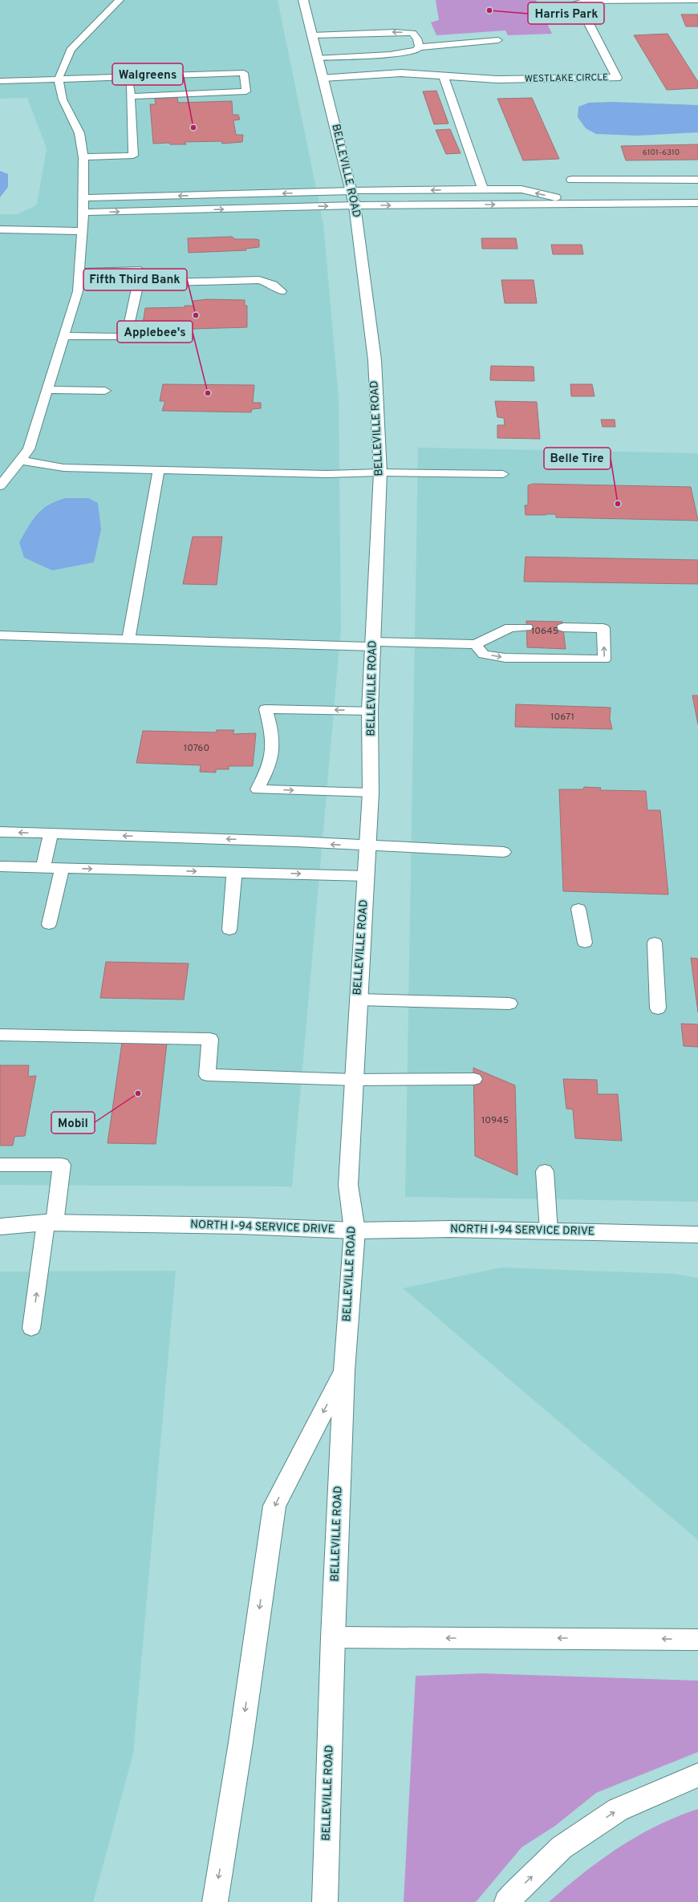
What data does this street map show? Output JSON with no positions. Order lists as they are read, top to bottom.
{
  "streets": {
    "main road": ["WESTLAKE CIRCLE", "BELLEVILLE ROAD", "NORTH I-94 SERVICE DRIVE"]
  },
  "crossings": [
    ["WESTLAKE CIRCLE", "BELLEVILLE ROAD"],
    ["BELLEVILLE ROAD", "NORTH I-94 SERVICE DRIVE"]
  ],
  "places": [
    "Harris Park",
    "Walgreens",
    "Fifth Third Bank",
    "Applebee's",
    "Belle Tire",
    "Mobil"
  ],
  "house_numbers": [
    "6101-6310",
    "10645",
    "10671",
    "10760",
    "10945"
  ]
}
